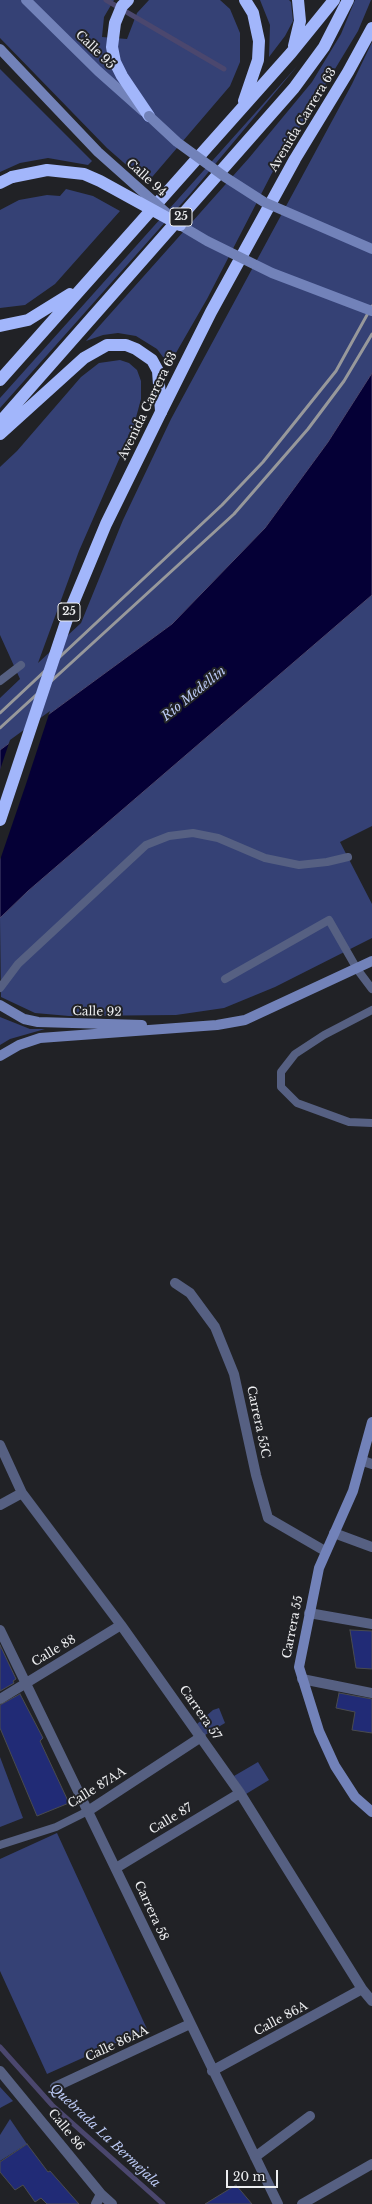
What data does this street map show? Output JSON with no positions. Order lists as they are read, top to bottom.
{
  "streets": {
    "highway": ["Avenida Carrera 63", "25"],
    "main road": [
      "Calle 95",
      "Calle 94",
      "Calle 92",
      "Carrera 55"
    ],
    "street": [
      "Carrera 55C",
      "Calle 88",
      "Carrera 57",
      "Calle 87AA",
      "Calle 87",
      "Carrera 58",
      "Calle 86A",
      "Calle 86AA",
      "Calle 86"
    ]
  },
  "crossings": [
    ["Carrera 55C", "Carrera 55"],
    ["Calle 88", "Carrera 57"],
    ["Calle 88", "Carrera 58"],
    ["Carrera 57", "Calle 87AA"],
    ["Carrera 57", "Calle 87"],
    ["Carrera 57", "Calle 86A"],
    ["Calle 87AA", "Carrera 58"],
    ["Calle 87", "Carrera 58"],
    ["Carrera 58", "Calle 86A"],
    ["Carrera 58", "Calle 86AA"]
  ],
  "water": ["Río Medellín", "Quebrada La Bermejala"],
  "scale_bar": "20 m"
}
